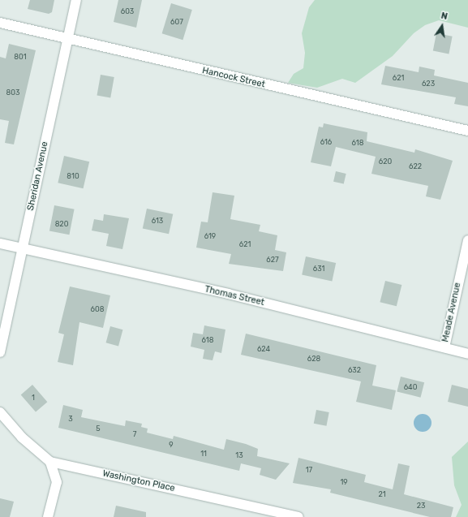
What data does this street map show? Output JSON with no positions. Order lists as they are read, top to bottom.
{
  "streets": {
    "street": [
      "Hancock Street",
      "Sheridan Avenue",
      "Thomas Street",
      "Meade Avenue",
      "Washington Place"
    ]
  },
  "crossings": [
    ["Hancock Street", "Sheridan Avenue"],
    ["Sheridan Avenue", "Thomas Street"],
    ["Thomas Street", "Meade Avenue"]
  ],
  "house_numbers": [
    "603",
    "607",
    "801",
    "621",
    "623",
    "803",
    "616",
    "618",
    "620",
    "622",
    "810",
    "613",
    "820",
    "619",
    "621",
    "627",
    "631",
    "608",
    "618",
    "624",
    "628",
    "632",
    "640",
    "1",
    "3",
    "5",
    "7",
    "9",
    "11",
    "13",
    "17",
    "19",
    "21",
    "23"
  ],
  "north": "top"
}
